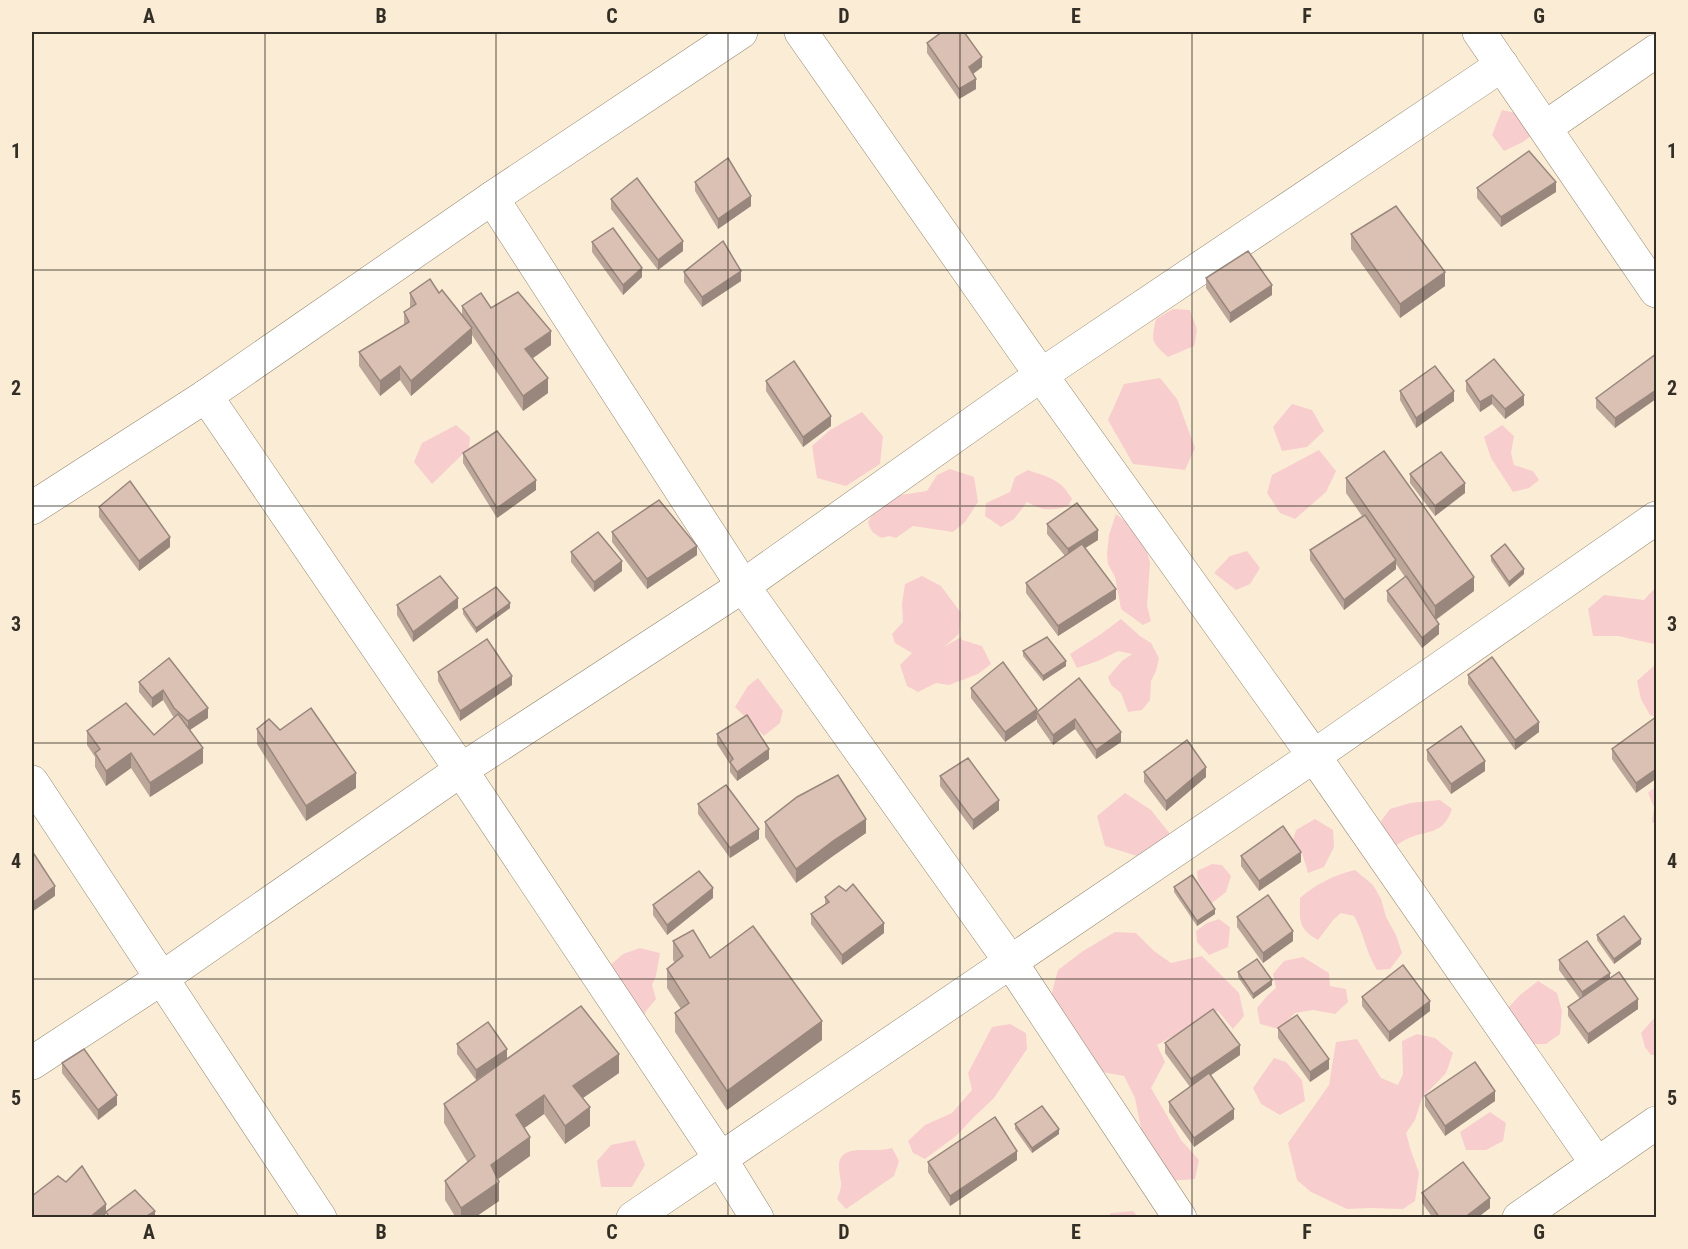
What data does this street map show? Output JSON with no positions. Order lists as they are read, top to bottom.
{
  "grid": {
    "columns": [
      "A",
      "B",
      "C",
      "D",
      "E",
      "F",
      "G"
    ],
    "rows": [
      "1",
      "2",
      "3",
      "4",
      "5"
    ]
  }
}
